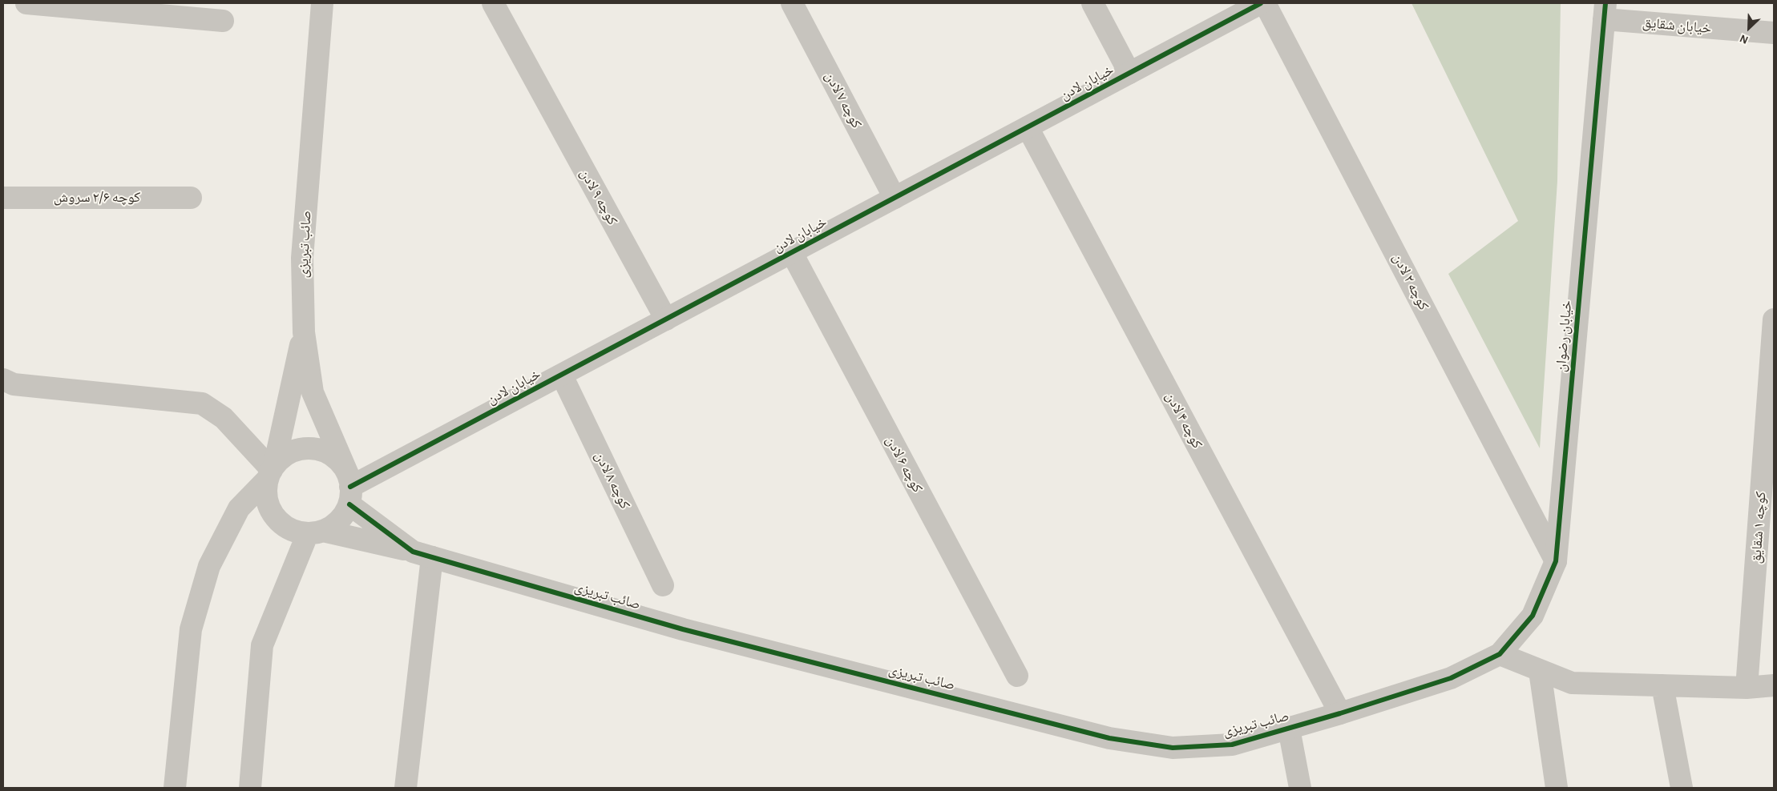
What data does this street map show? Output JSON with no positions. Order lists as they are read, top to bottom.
{
  "streets": {
    "street": [
      "خیابان شقایق",
      "خیابان لادن",
      "کوچه ۷ لادن",
      "کوچه ۹ لادن",
      "کوچه ۲/۶ سروش",
      "صائب تبریزی",
      "کوچه ۲ لادن",
      "خیابان رضوان",
      "کوچه ۴ لادن",
      "کوچه ۶ لادن",
      "کوچه ۸ لادن",
      "کوچه ۱ شقایق"
    ]
  },
  "crossings": [
    ["خیابان شقایق", "خیابان رضوان"],
    ["خیابان لادن", "کوچه ۷ لادن"],
    ["خیابان لادن", "کوچه ۹ لادن"],
    ["خیابان لادن", "صائب تبریزی"],
    ["خیابان لادن", "کوچه ۴ لادن"],
    ["خیابان لادن", "کوچه ۶ لادن"],
    ["خیابان لادن", "کوچه ۸ لادن"],
    ["صائب تبریزی", "خیابان رضوان"],
    ["صائب تبریزی", "کوچه ۴ لادن"],
    ["کوچه ۲ لادن", "خیابان رضوان"]
  ],
  "north": "bottom left"
}
